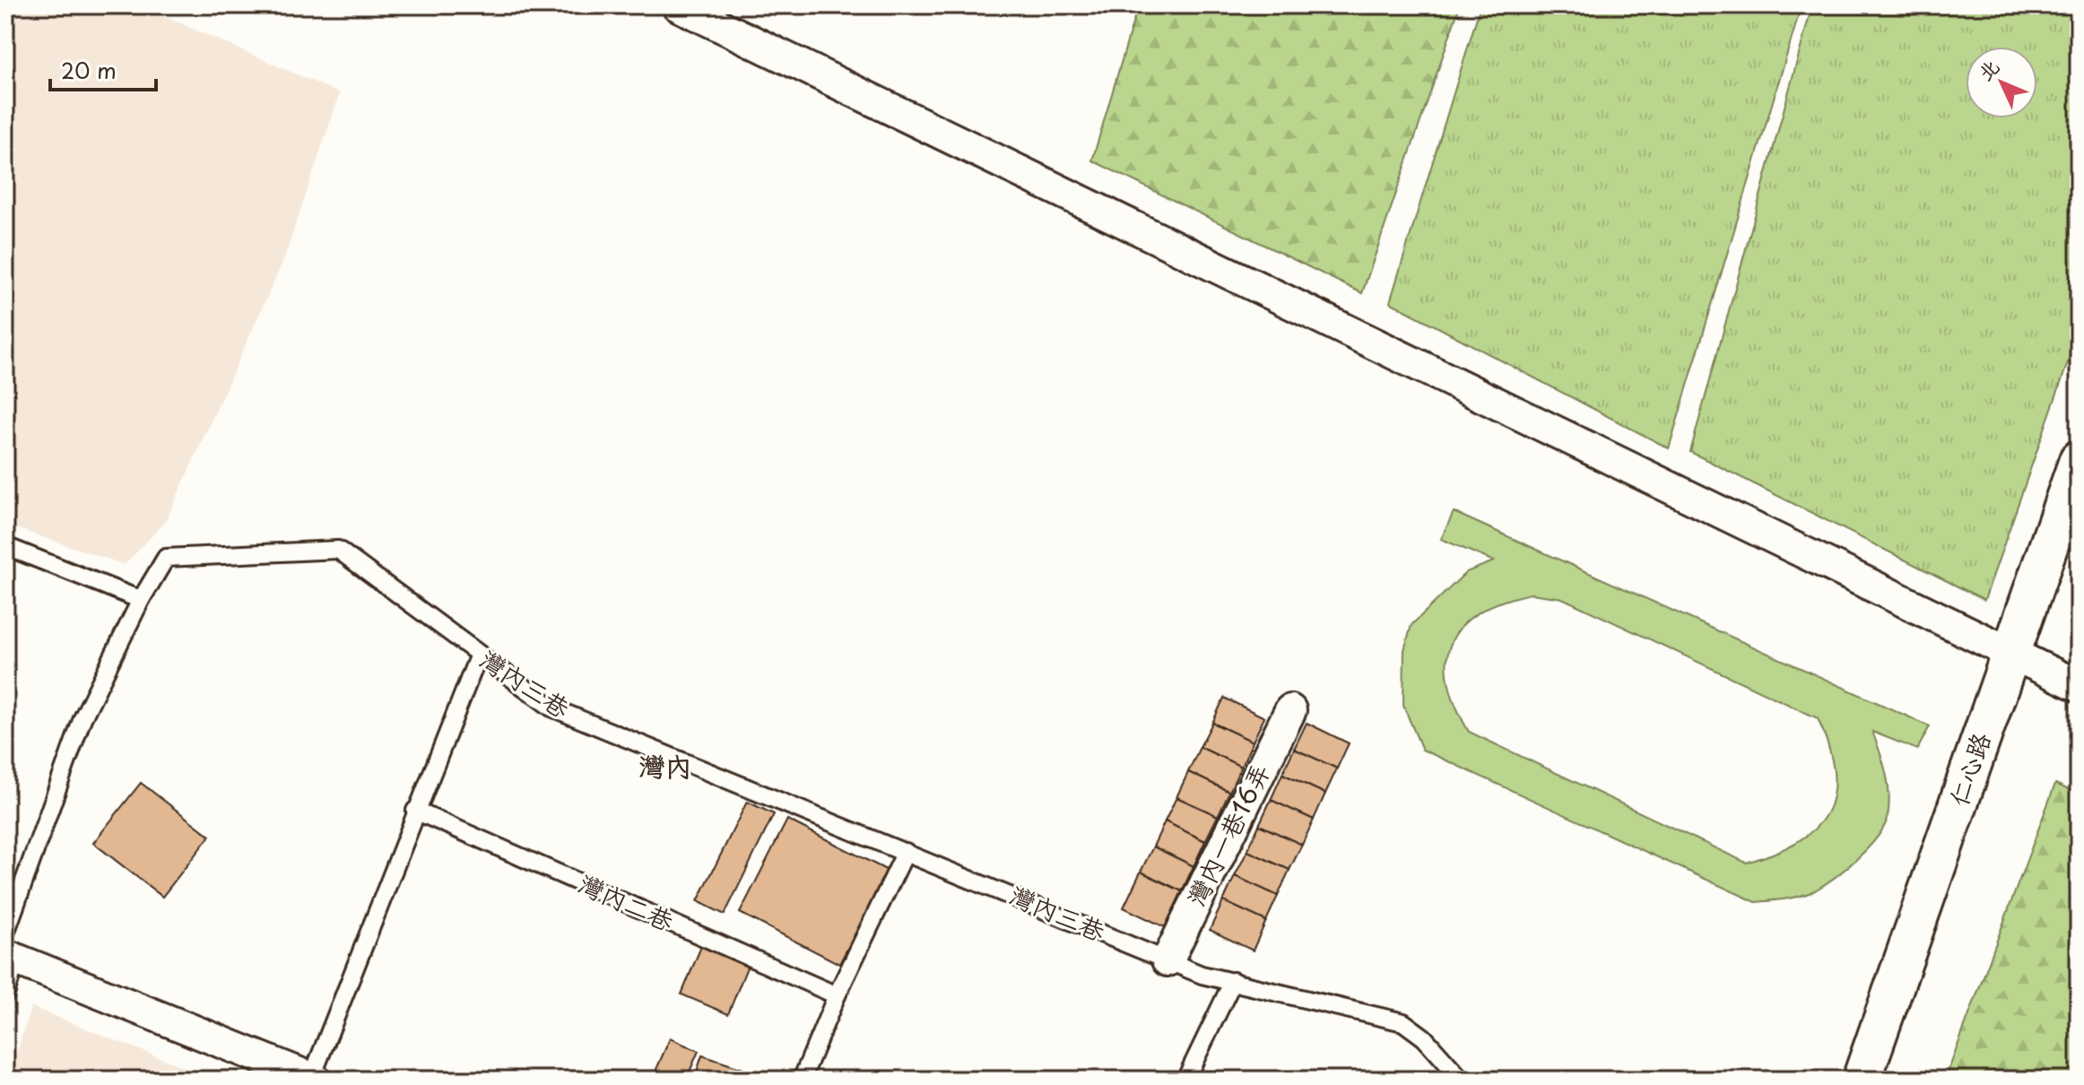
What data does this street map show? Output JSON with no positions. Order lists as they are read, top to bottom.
{
  "streets": {
    "street": ["仁心路", "灣內一巷16弄"],
    "lane": ["灣內三巷", "灣內二巷"]
  },
  "crossings": [
    ["灣內三巷", "灣內一巷16弄"]
  ],
  "districts": ["灣内"],
  "scale_bar": "20 m",
  "north": "top left"
}
